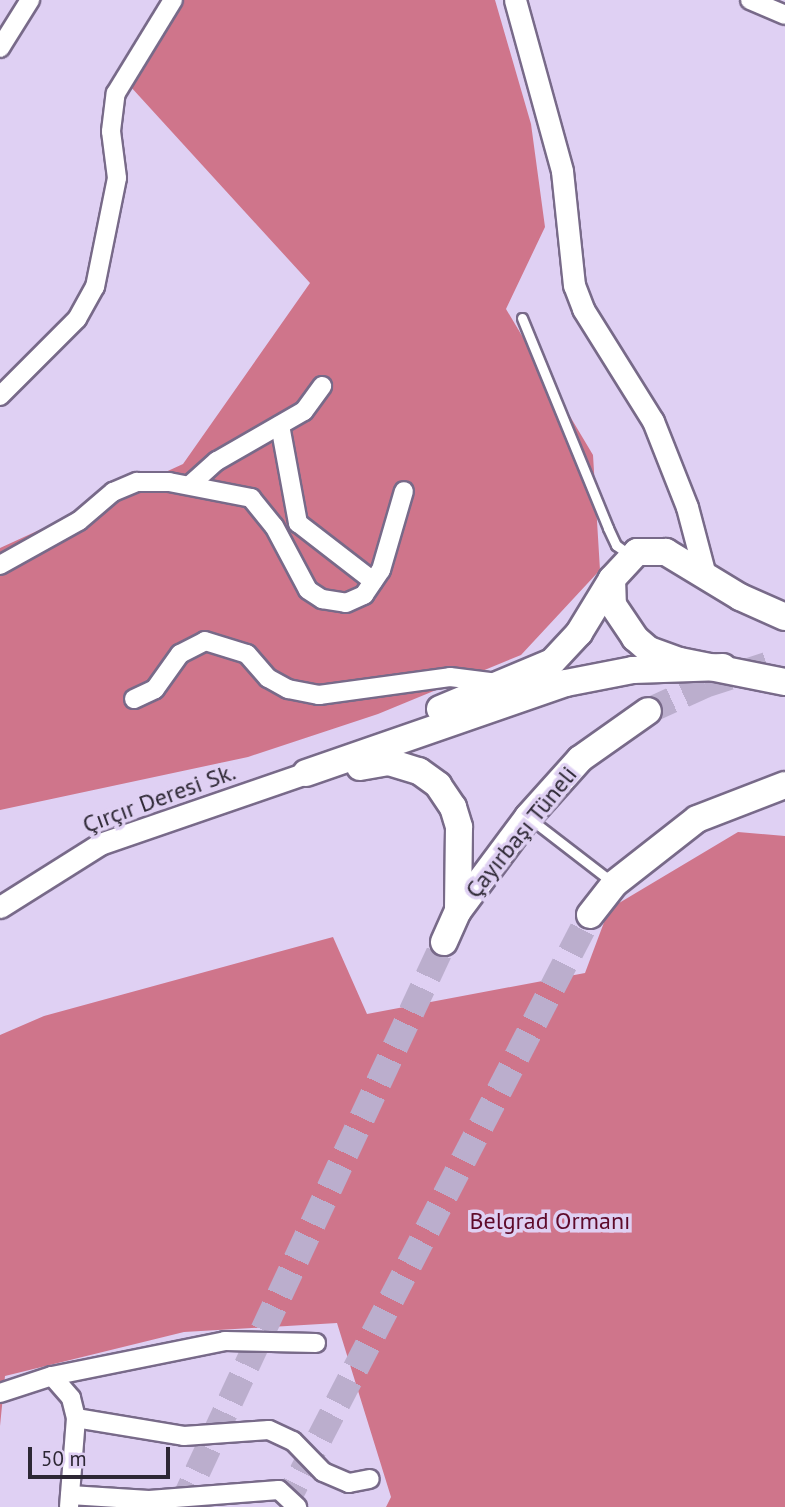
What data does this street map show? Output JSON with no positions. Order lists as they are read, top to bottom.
{
  "streets": {
    "main road": ["Çayırbaşı Tüneli"],
    "street": ["Çırçır Deresi Sk."]
  },
  "parks": ["Belgrad Ormanı"],
  "scale_bar": "50 m"
}
